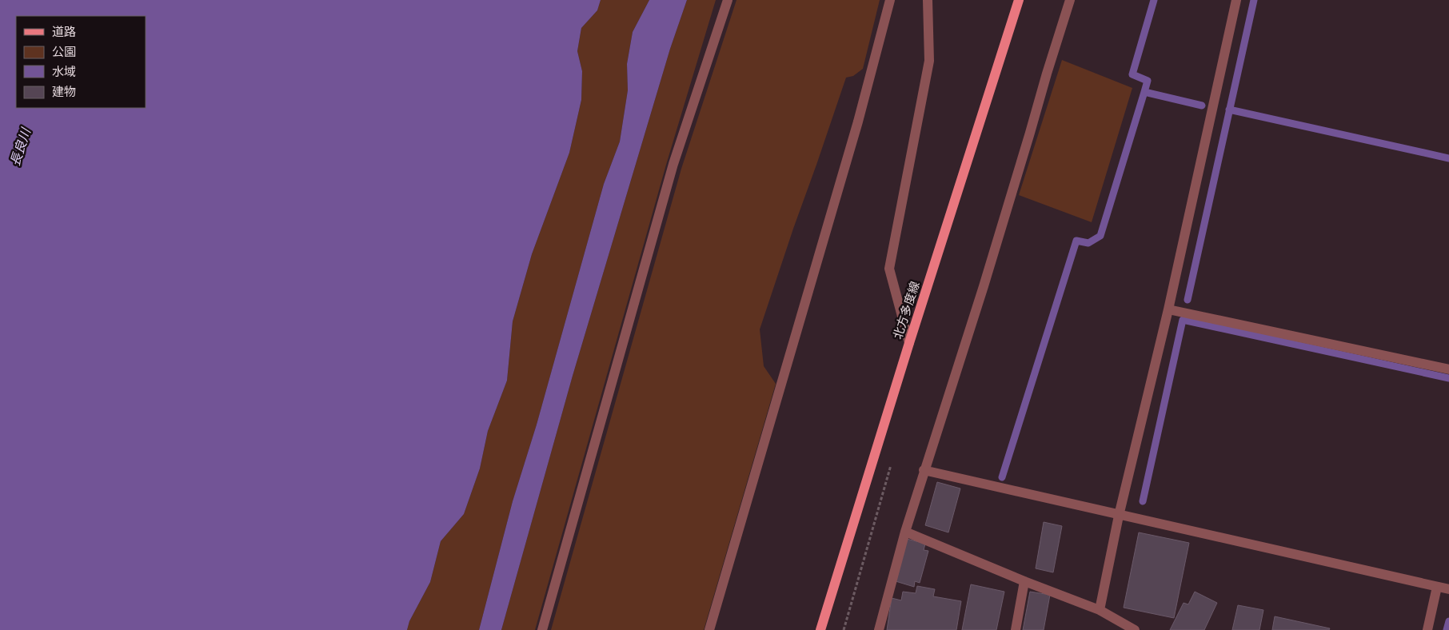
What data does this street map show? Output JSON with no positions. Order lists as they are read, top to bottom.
{
  "streets": {
    "main road": ["北方多度線"]
  },
  "water": ["長良川"],
  "legend": [
    "道路",
    "公園",
    "水域",
    "建物"
  ]
}
